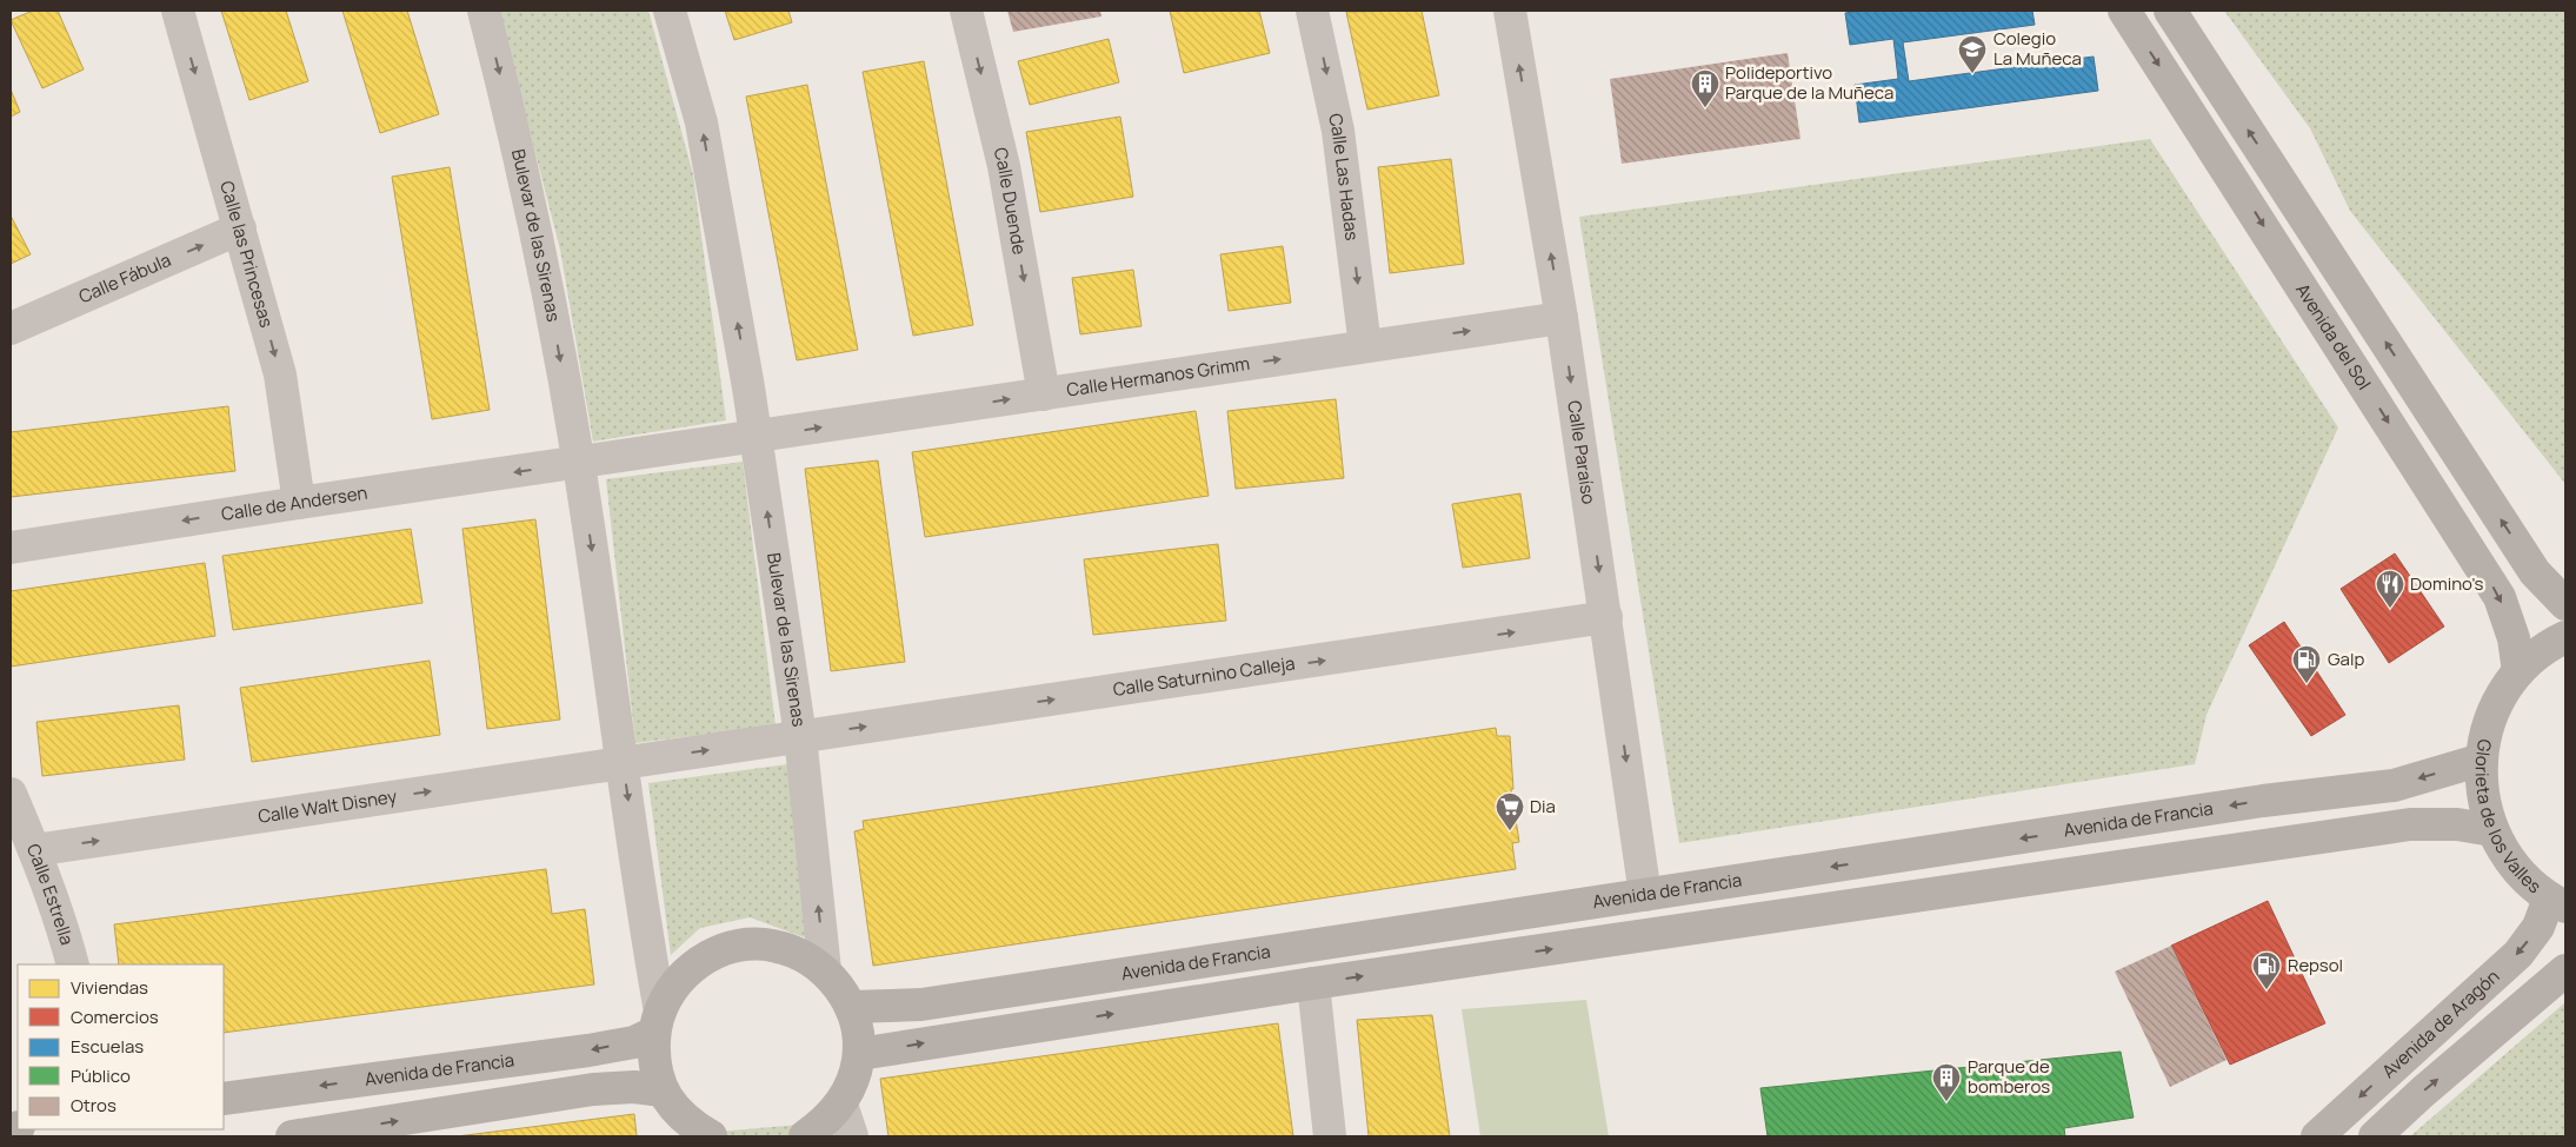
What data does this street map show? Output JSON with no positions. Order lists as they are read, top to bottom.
{
  "streets": {
    "main road": [
      "Avenida del Sol",
      "Glorieta de los Valles",
      "Avenida de Francia",
      "Avenida de Aragón"
    ],
    "street": [
      "Calle Las Hadas",
      "Calle Duende",
      "Bulevar de las Sirenas",
      "Calle las Princesas",
      "Calle Fábula",
      "Calle Hermanos Grimm",
      "Calle Paraíso",
      "Calle de Andersen",
      "Calle Saturnino Calleja",
      "Calle Walt Disney",
      "Calle Estrella"
    ]
  },
  "crossings": [
    ["Calle Las Hadas", "Calle Hermanos Grimm"],
    ["Calle Duende", "Calle Hermanos Grimm"],
    ["Bulevar de las Sirenas", "Calle Hermanos Grimm"],
    ["Bulevar de las Sirenas", "Calle de Andersen"],
    ["Bulevar de las Sirenas", "Calle Saturnino Calleja"],
    ["Bulevar de las Sirenas", "Calle Walt Disney"],
    ["Bulevar de las Sirenas", "Avenida de Francia"],
    ["Calle las Princesas", "Calle Fábula"],
    ["Calle las Princesas", "Calle de Andersen"],
    ["Avenida del Sol", "Glorieta de los Valles"],
    ["Calle Hermanos Grimm", "Calle Paraíso"],
    ["Calle Paraíso", "Calle Saturnino Calleja"],
    ["Calle Paraíso", "Avenida de Francia"],
    ["Calle Walt Disney", "Calle Estrella"],
    ["Glorieta de los Valles", "Avenida de Francia"],
    ["Glorieta de los Valles", "Avenida de Aragón"]
  ],
  "one_way": [
    "Calle Las Hadas",
    "Calle Duende",
    "Calle las Princesas",
    "Calle Fábula",
    "Calle Hermanos Grimm",
    "Calle de Andersen",
    "Calle Saturnino Calleja",
    "Calle Walt Disney"
  ],
  "places": {
    "school or university": ["Colegio La Muñeca"],
    "building": ["Polideportivo Parque de la Muñeca", "Parque de bomberos"],
    "restaurant": ["Domino's"],
    "fuel station": ["Galp", "Repsol"],
    "supermarket": ["Dia"]
  },
  "legend": [
    "Viviendas",
    "Comercios",
    "Escuelas",
    "Público",
    "Otros"
  ]
}
